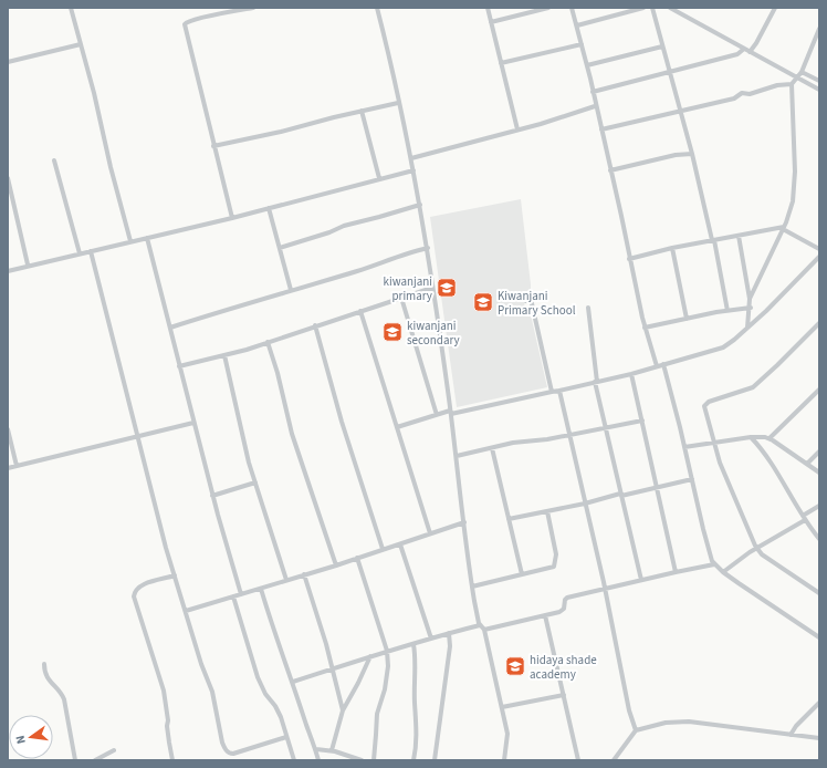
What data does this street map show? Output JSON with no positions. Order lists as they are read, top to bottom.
{
  "places": {
    "school or university": [
      "kiwanjani primary",
      "Kiwanjani Primary School",
      "kiwanjani secondary",
      "hidaya shade academy"
    ]
  },
  "north": "left"
}
